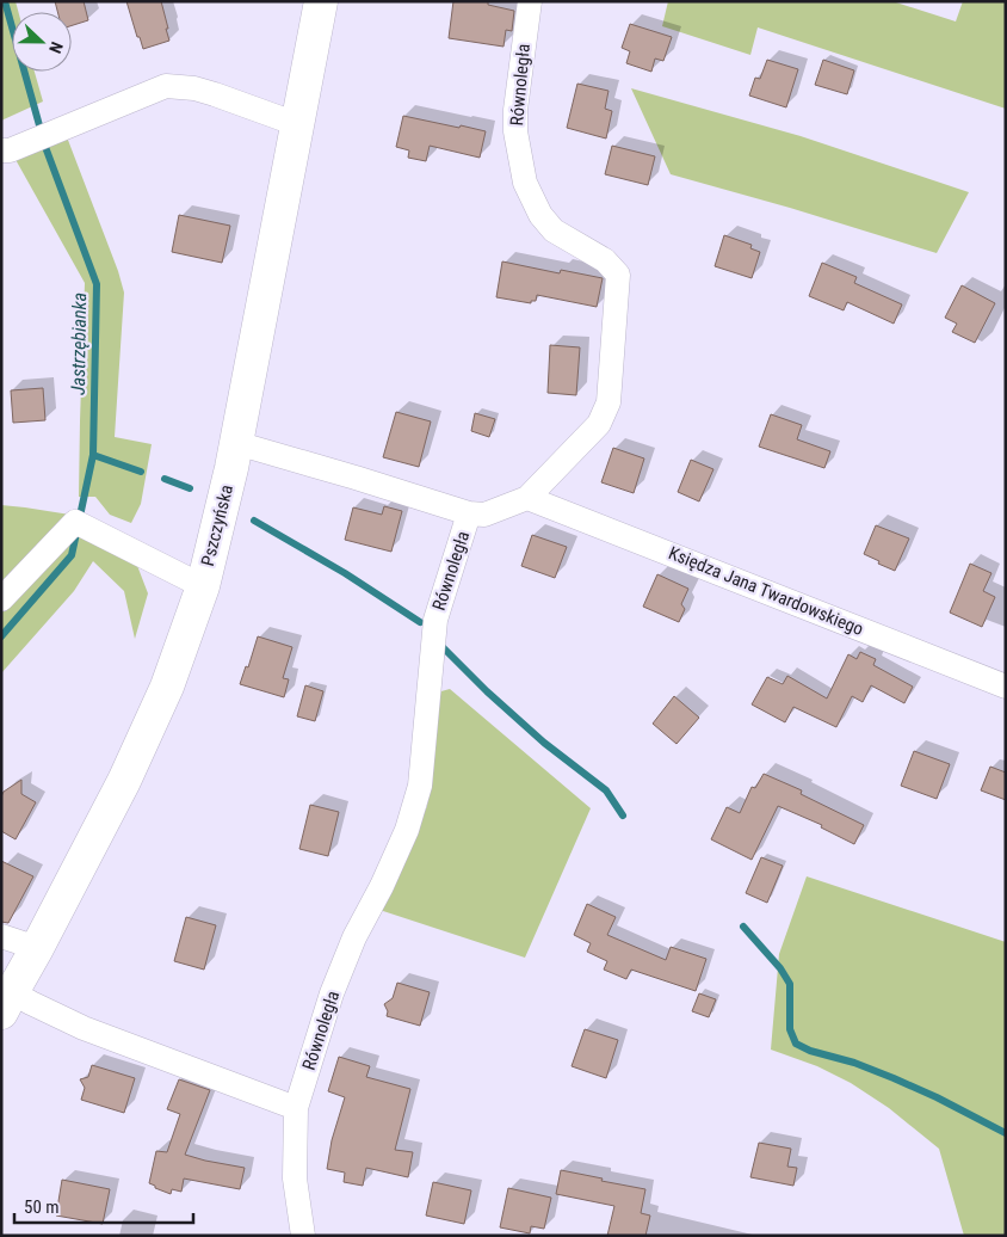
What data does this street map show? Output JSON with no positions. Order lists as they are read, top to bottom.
{
  "streets": {
    "street": ["Równoległa", "Pszczyńska", "Księdza Jana Twardowskiego"]
  },
  "crossings": [
    ["Równoległa", "Księdza Jana Twardowskiego"]
  ],
  "water": ["Jastrzębianka"],
  "scale_bar": "50 m",
  "north": "right"
}
